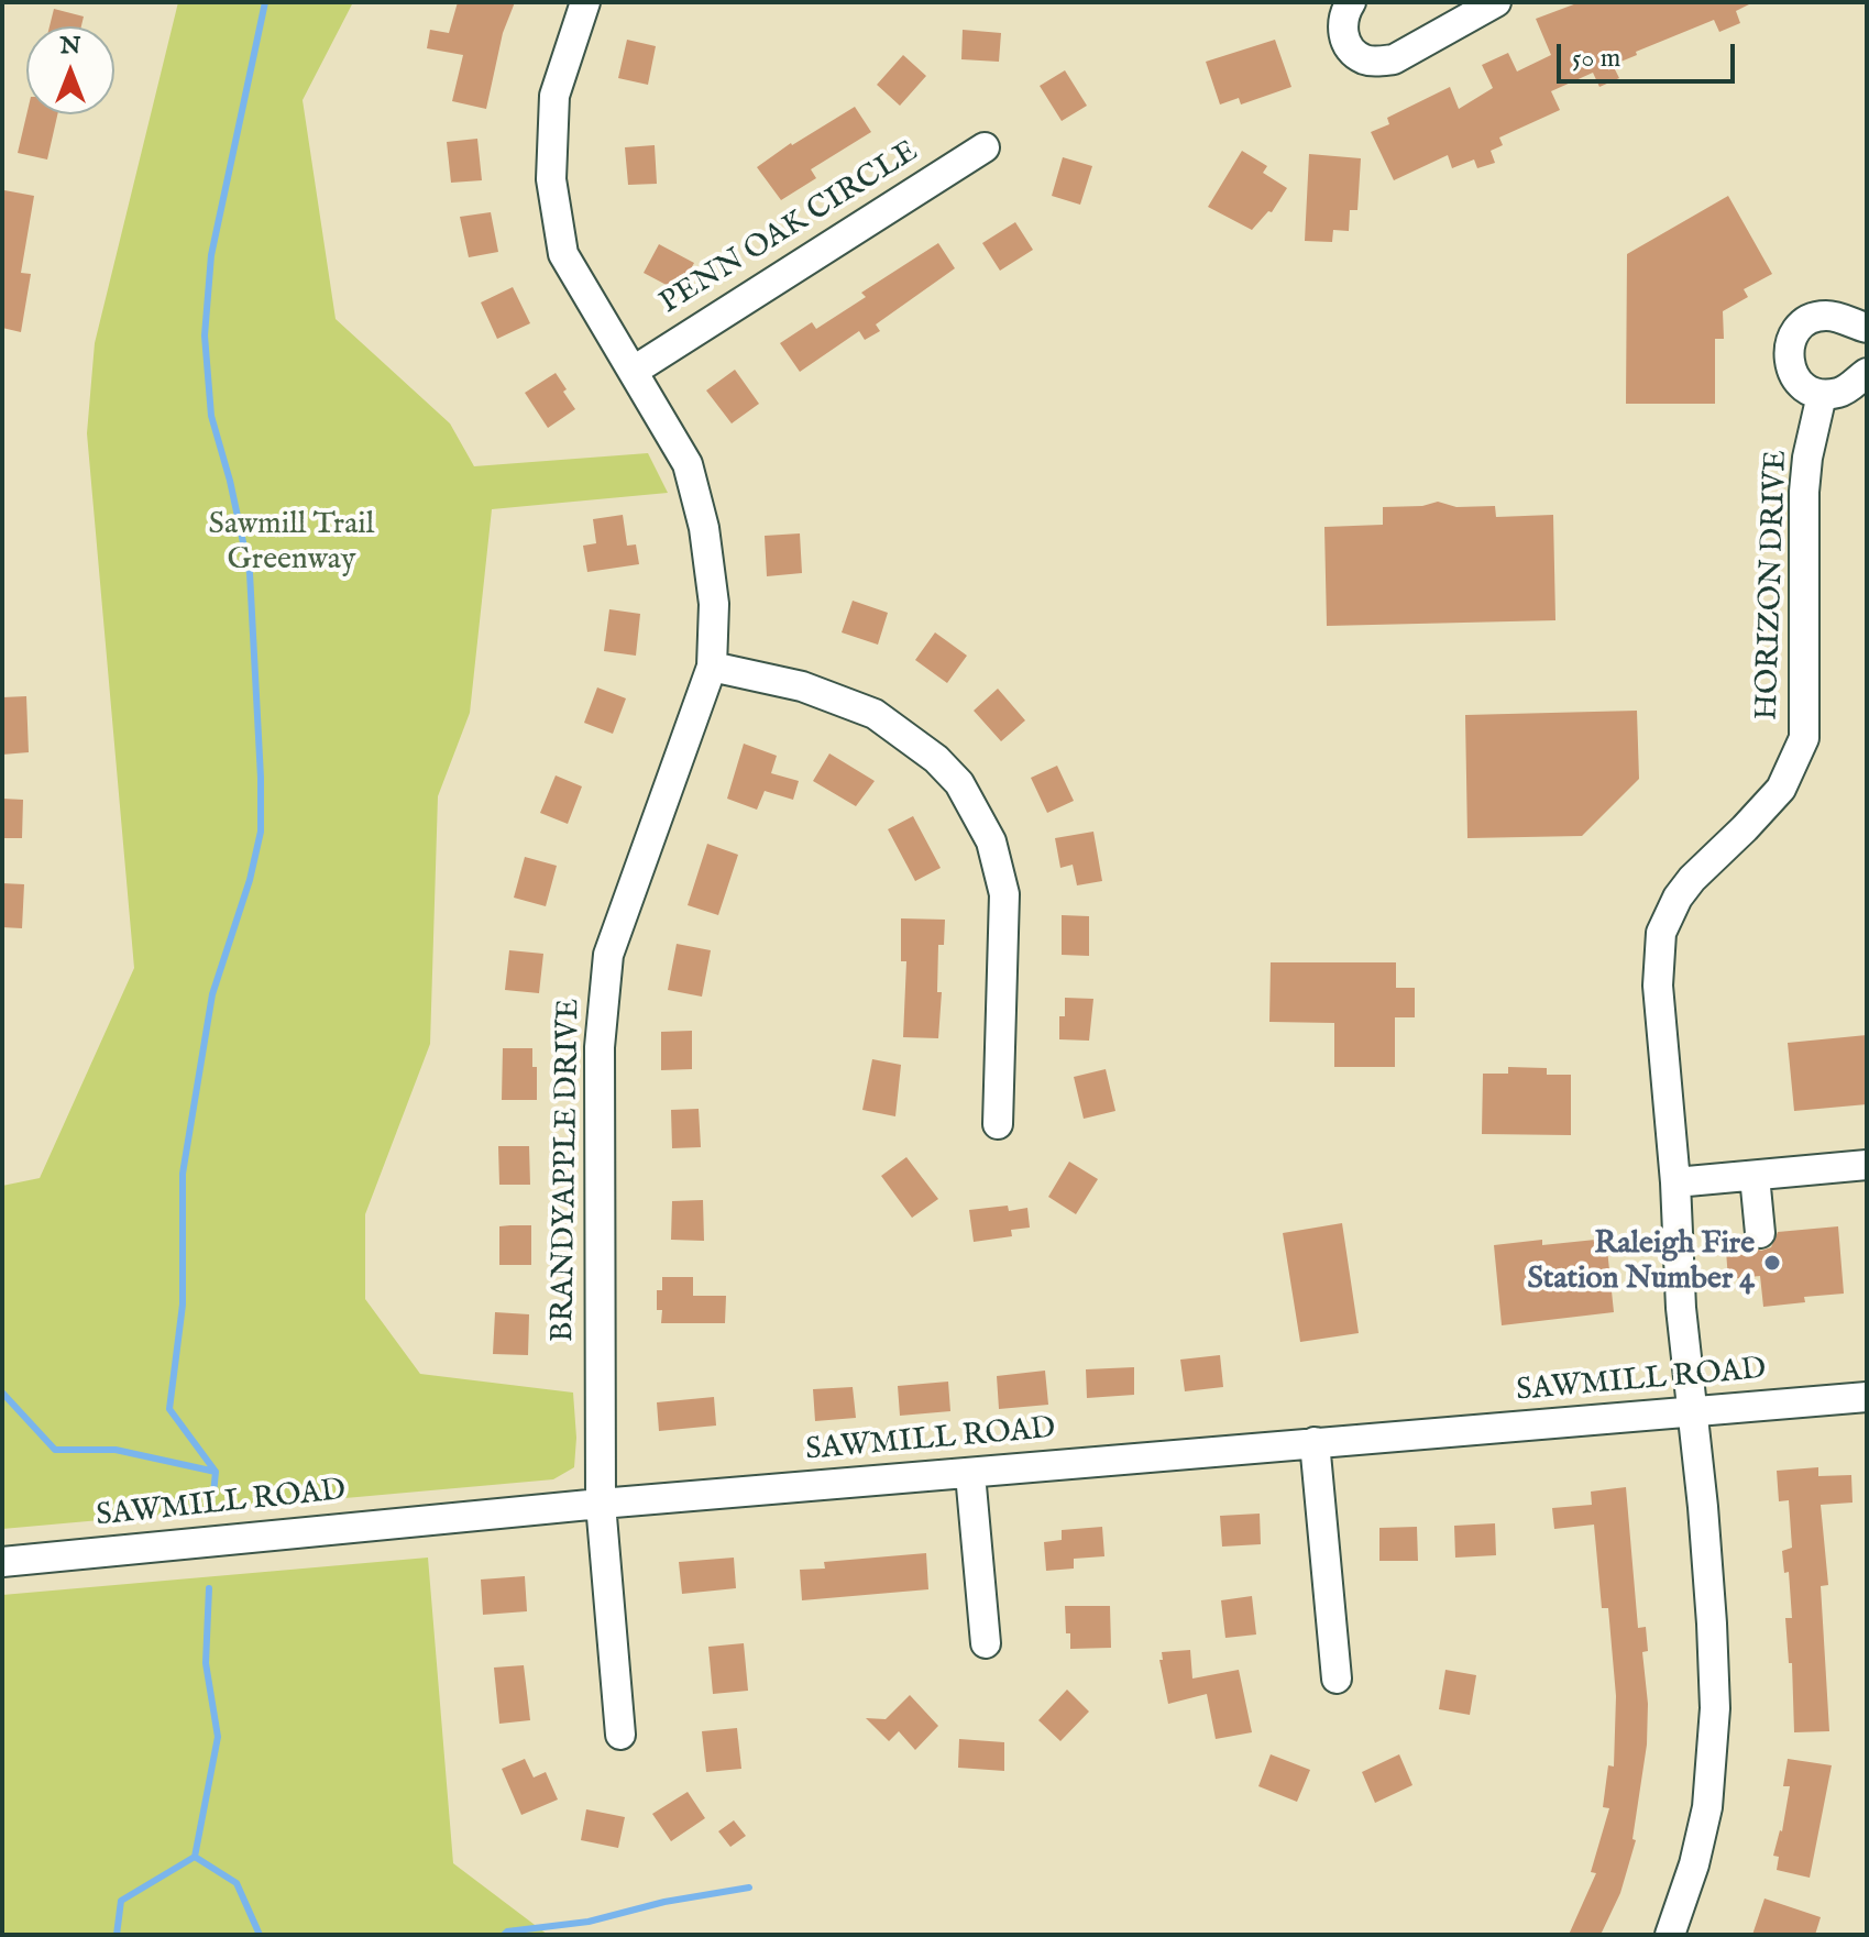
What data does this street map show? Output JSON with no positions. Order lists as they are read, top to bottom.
{
  "streets": {
    "street": [
      "PENN OAK CIRCLE",
      "HORIZON DRIVE",
      "BRANDYAPPLE DRIVE",
      "SAWMILL ROAD"
    ]
  },
  "crossings": [
    ["PENN OAK CIRCLE", "BRANDYAPPLE DRIVE"],
    ["HORIZON DRIVE", "SAWMILL ROAD"],
    ["BRANDYAPPLE DRIVE", "SAWMILL ROAD"]
  ],
  "parks": ["Sawmill Trail Greenway"],
  "places": ["Raleigh Fire Station Number 4"],
  "scale_bar": "50 m",
  "north": "top"
}
